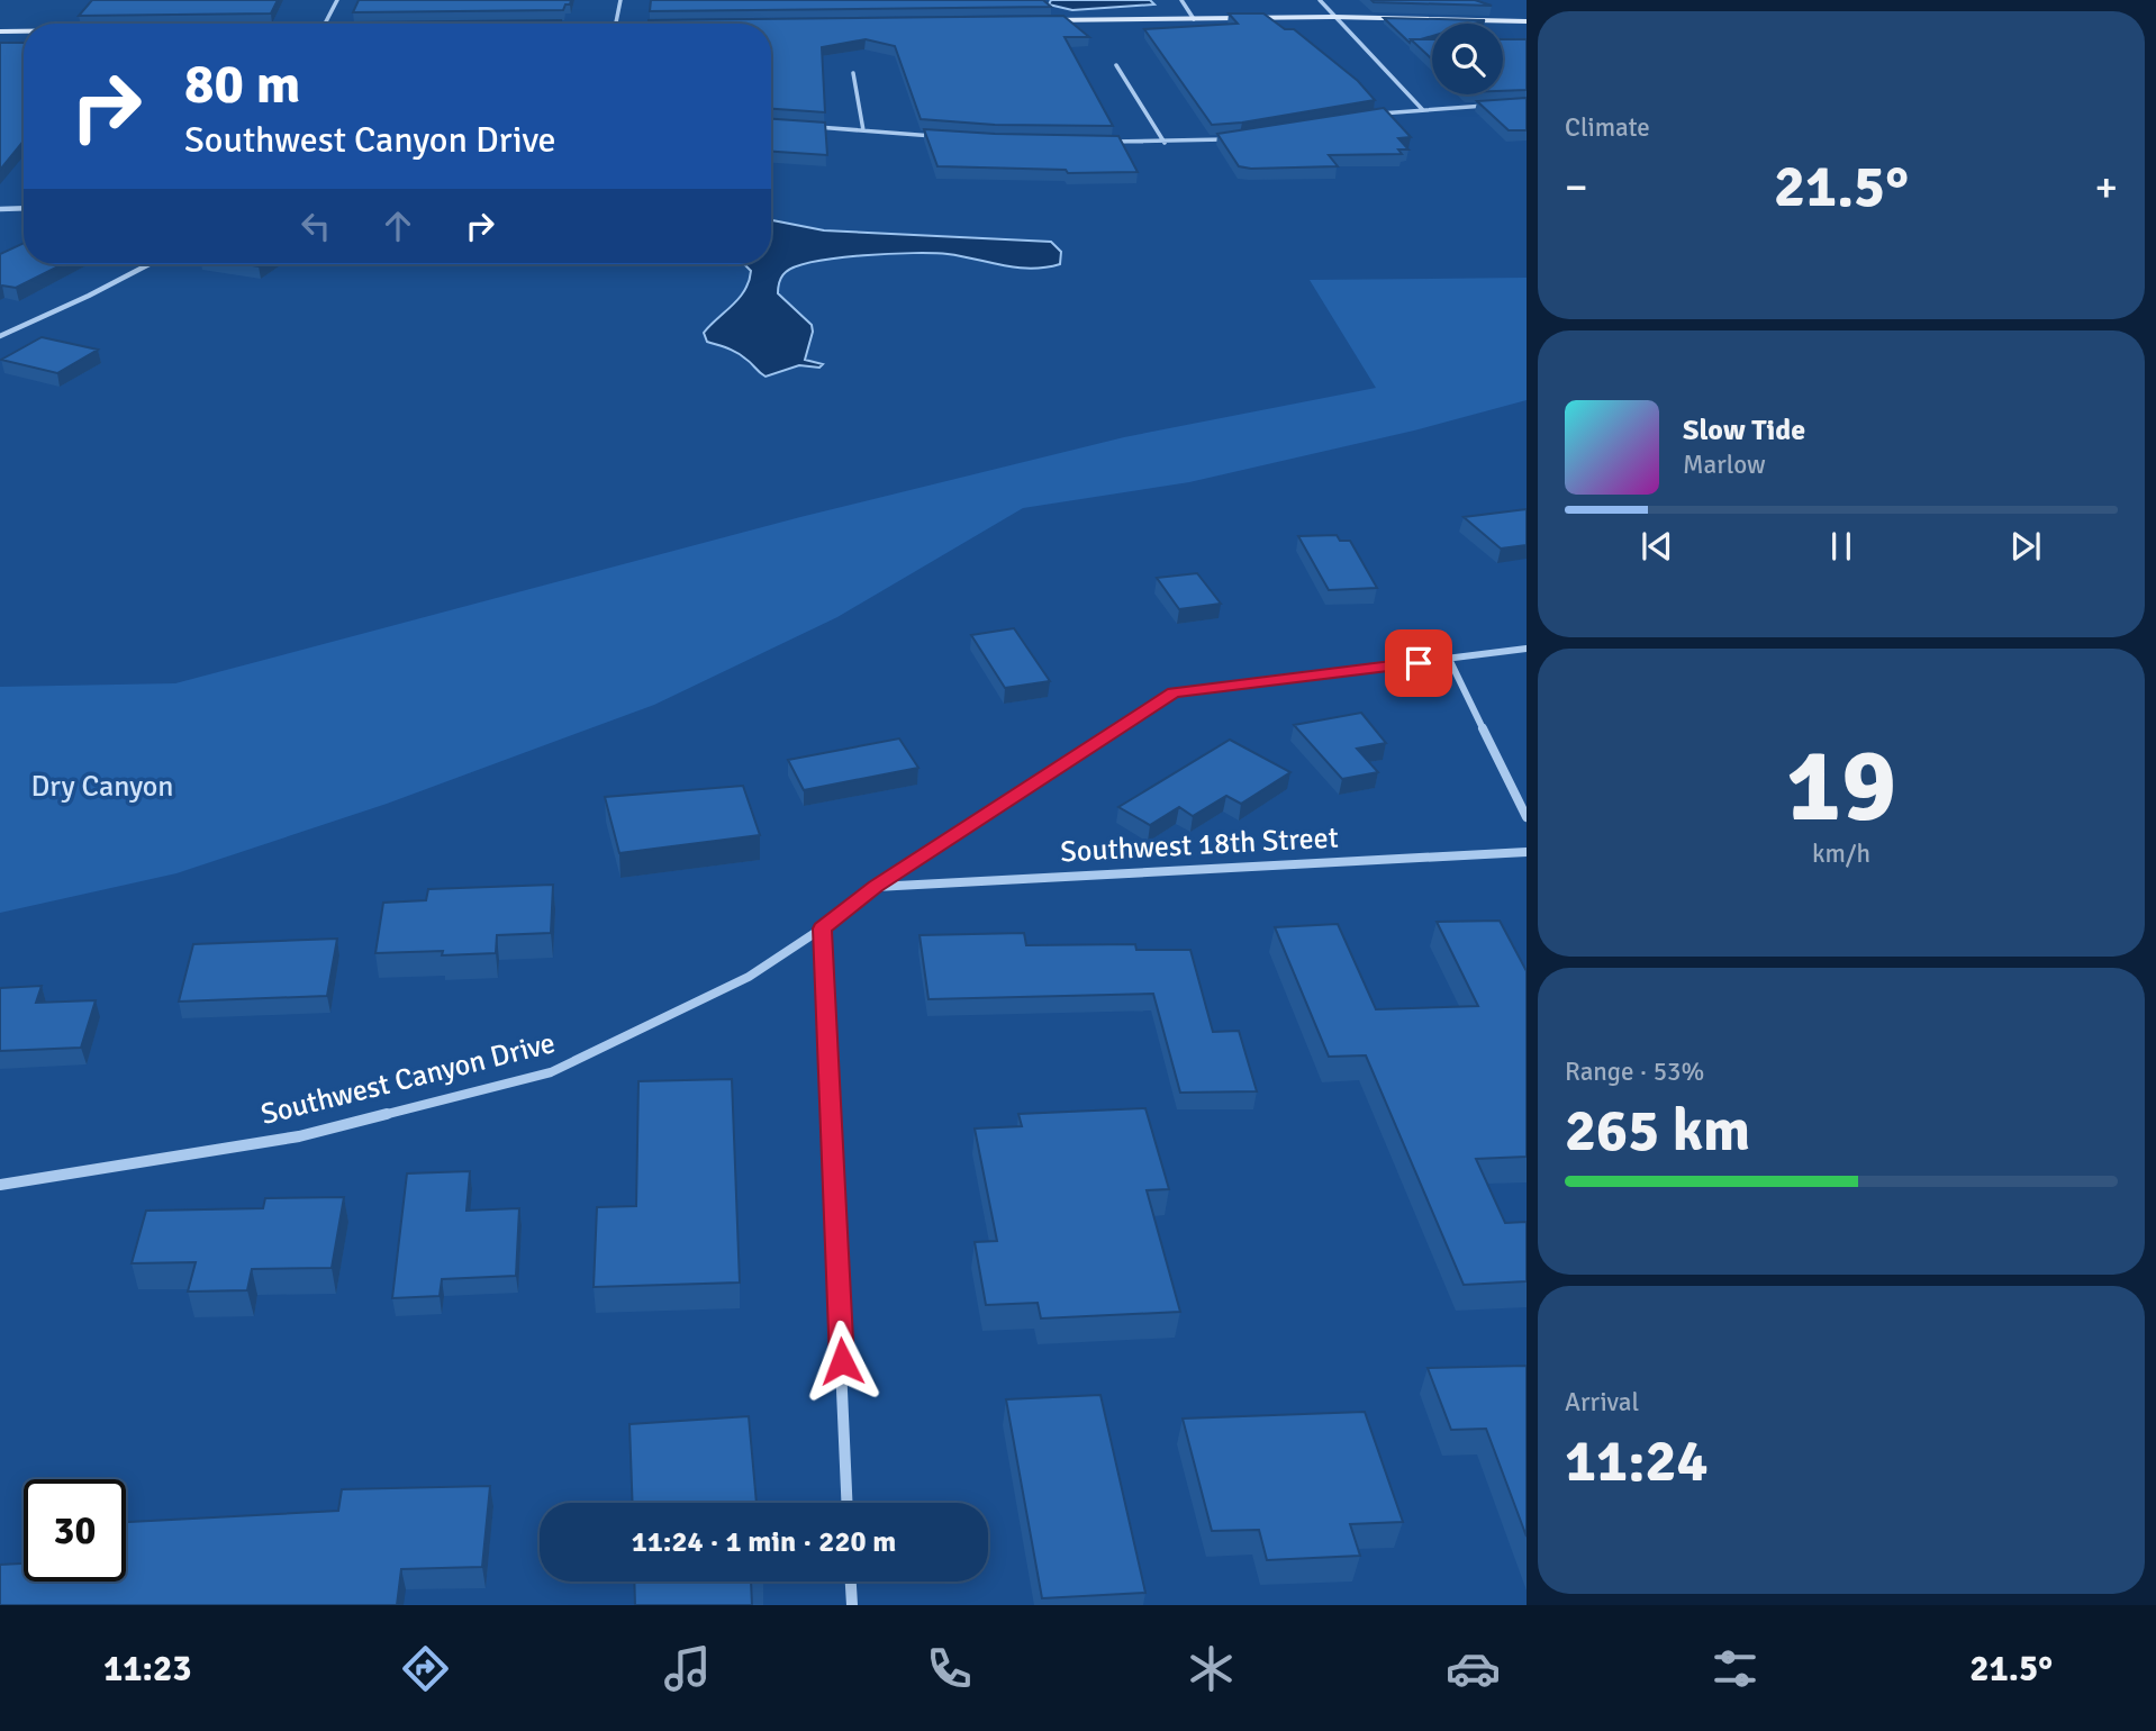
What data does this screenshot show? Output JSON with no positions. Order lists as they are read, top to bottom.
{
  "streets": {
    "street": ["Southwest 18th Street", "Southwest Canyon Drive"]
  },
  "crossings": [
    ["Southwest 18th Street", "Southwest Canyon Drive"]
  ],
  "parks": ["Dry Canyon"],
  "page": {
    "tile": [
      "Climate",
      ["19", "km/h"],
      ["Range · 53%", "265 km"],
      ["Arrival", "11:24"]
    ],
    "turn": ["80 m", "Southwest Canyon Drive"],
    "heat": ["−", "21.5°", "+"],
    "song": ["Slow Tide", "Marlow"],
    "limit": "30",
    "trip": "11:24 · 1 min · 220 m",
    "tabs": ["11:23", "21.5°"]
  }
}
